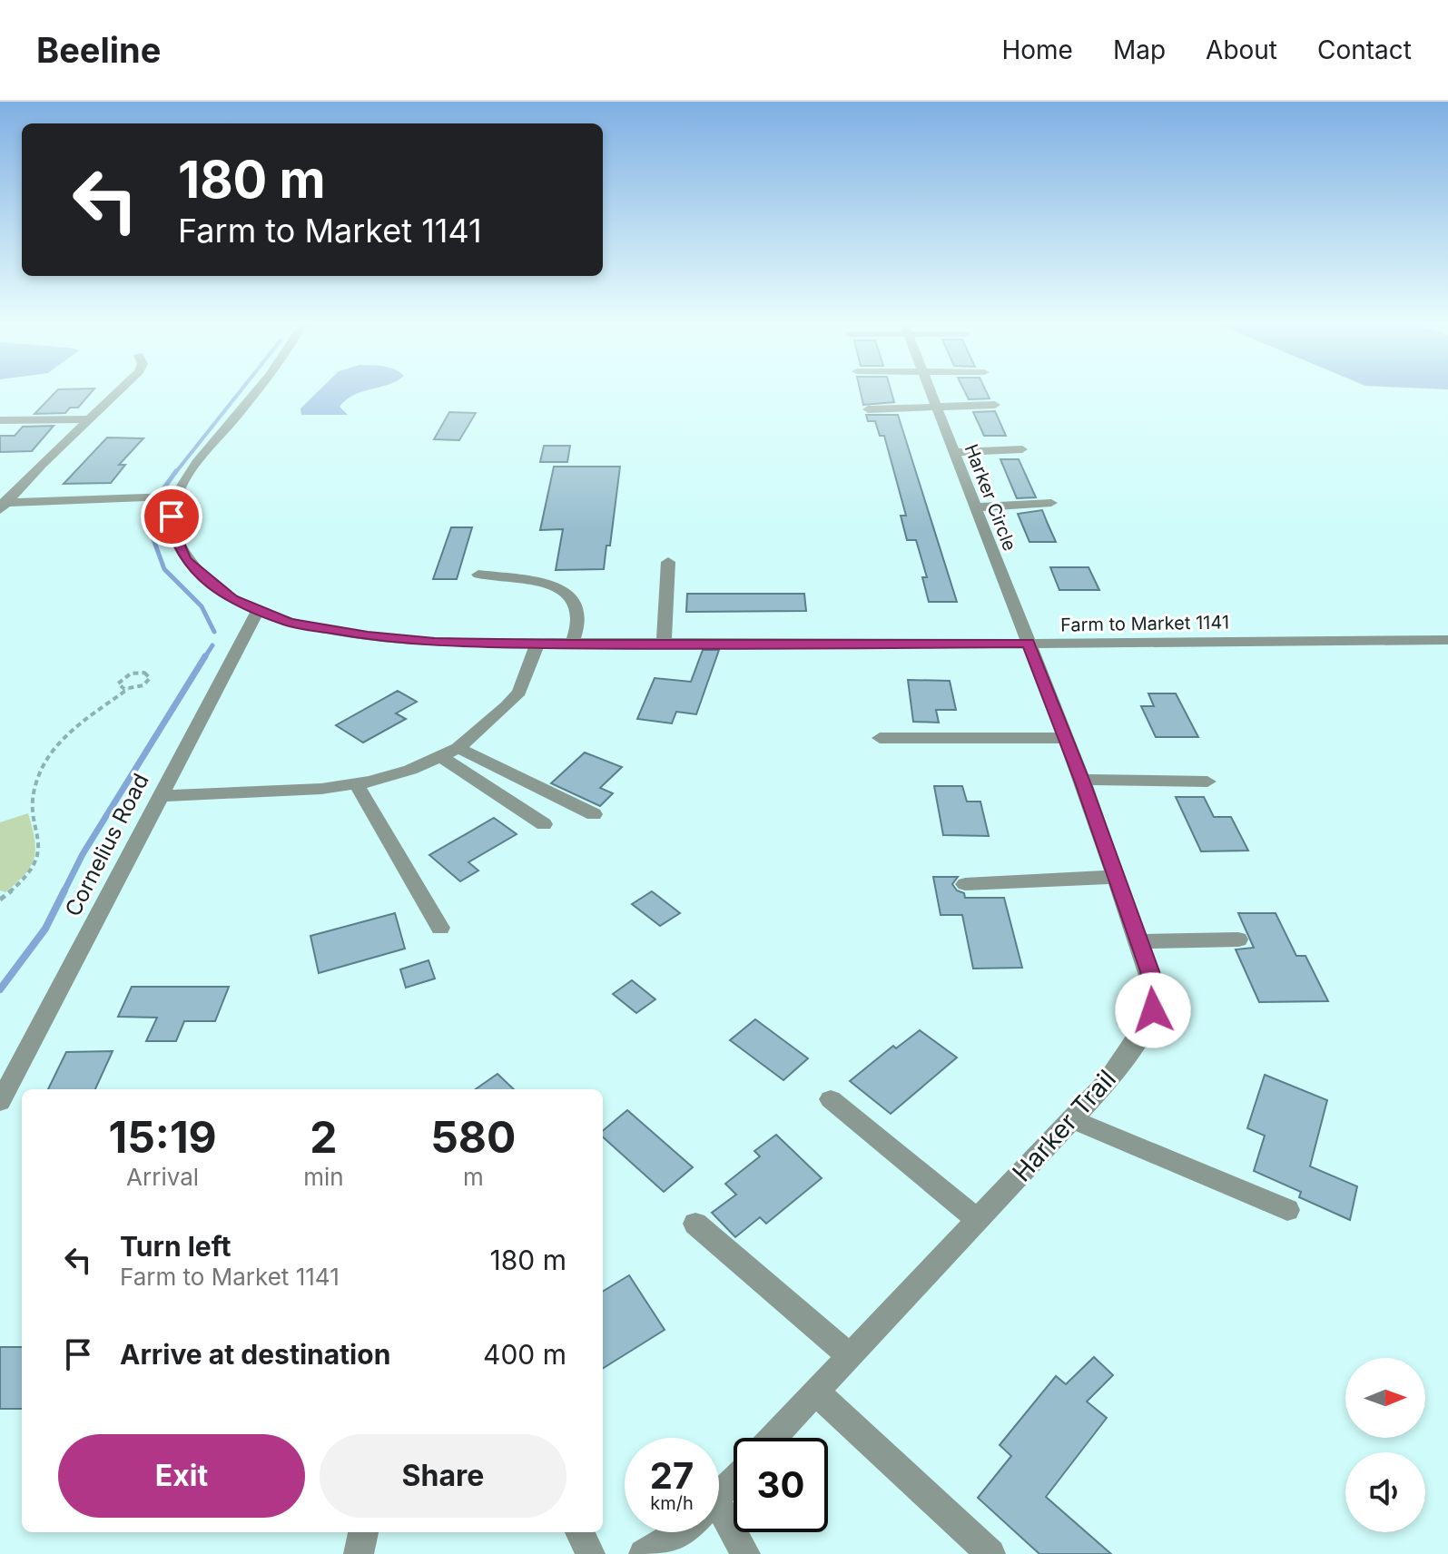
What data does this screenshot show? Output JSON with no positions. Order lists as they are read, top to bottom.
{
  "streets": {
    "street": [
      "Harker Circle",
      "Farm to Market 1141",
      "Cornelius Road",
      "Harker Trail"
    ]
  },
  "crossings": [
    ["Harker Circle", "Farm to Market 1141"],
    ["Harker Circle", "Harker Trail"],
    ["Farm to Market 1141", "Cornelius Road"],
    ["Farm to Market 1141", "Harker Trail"]
  ],
  "north": "right",
  "page": {
    "header": "Beeline",
    "nav": [
      "Home",
      "Map",
      "About",
      "Contact"
    ],
    "turn": ["180 m", "Farm to Market 1141"],
    "eta": [
      "15:19",
      "Arrival",
      "2",
      "min",
      "580",
      "m"
    ],
    "list": [
      {
        "name": "Turn left",
        "note": "Farm to Market 1141",
        "value": "180 m"
      },
      {
        "name": "Arrive at destination",
        "value": "400 m"
      }
    ],
    "buttons": ["Exit", "Share"],
    "speed": "27 km/h",
    "limit": "30"
  }
}
